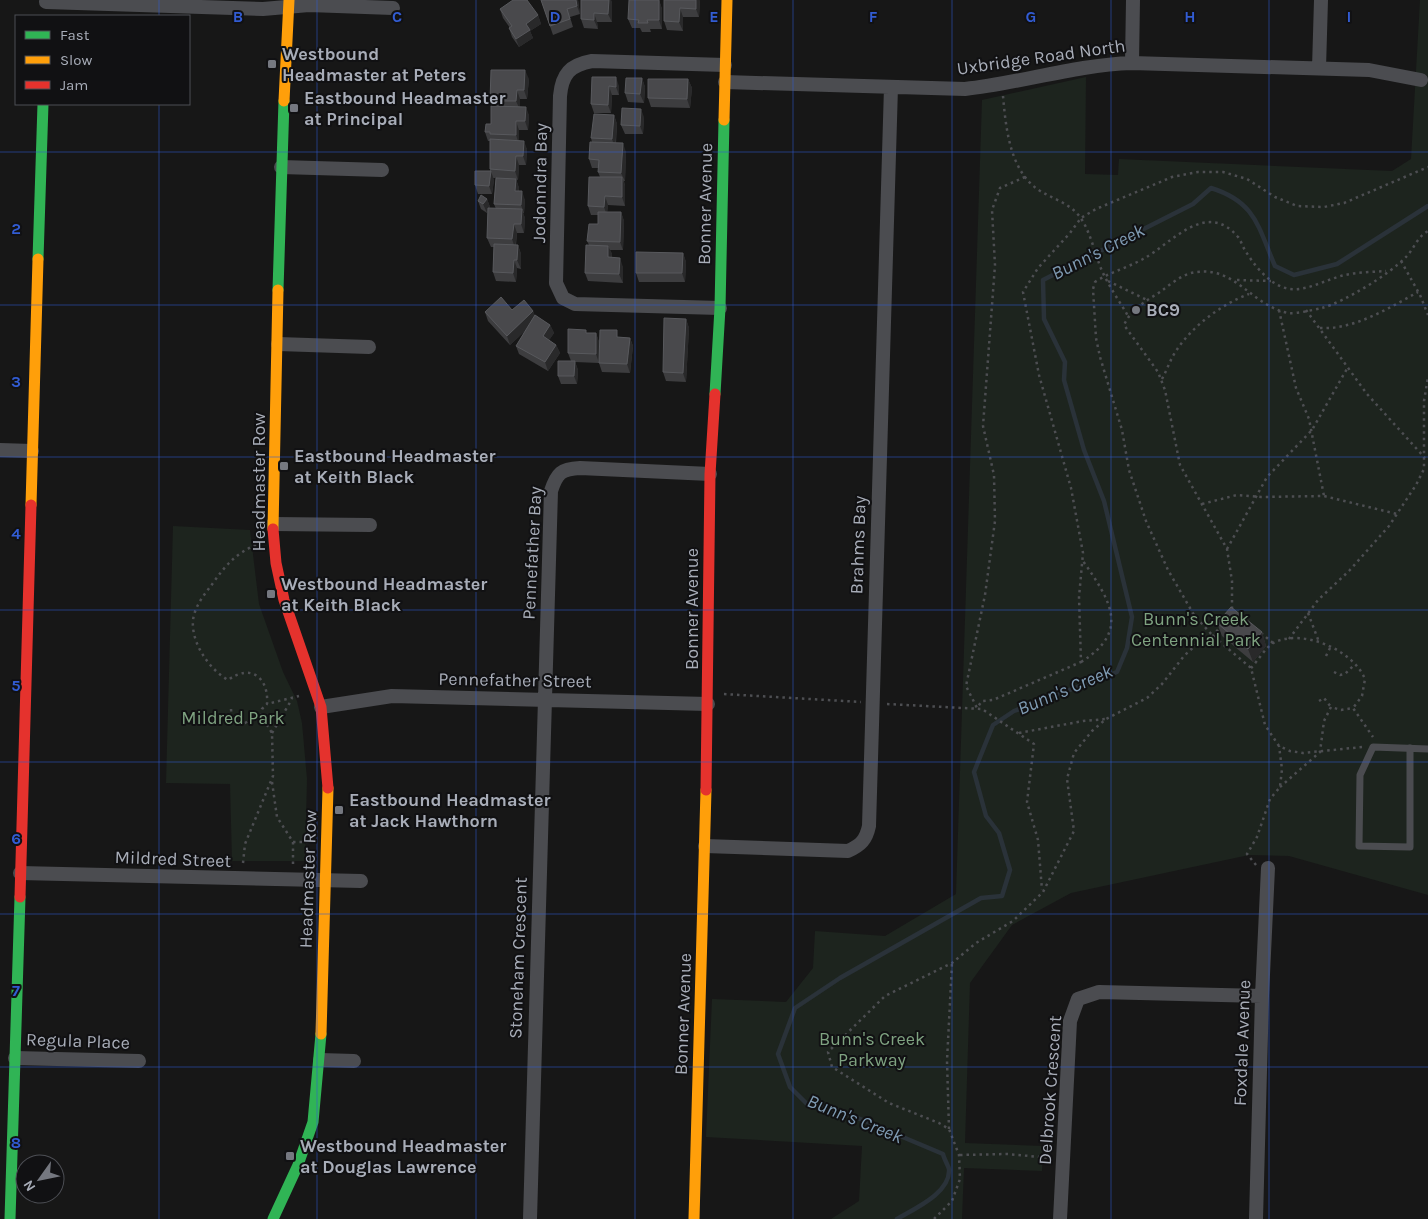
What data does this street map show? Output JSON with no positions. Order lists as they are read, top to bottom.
{
  "streets": {
    "street": [
      "Uxbridge Road North",
      "Jodonndra Bay",
      "Bonner Avenue",
      "Headmaster Row",
      "Brahms Bay",
      "Pennefather Bay",
      "Pennefather Street",
      "Mildred Street",
      "Stoneham Crescent",
      "Regula Place",
      "Foxdale Avenue",
      "Delbrook Crescent"
    ]
  },
  "crossings": [
    ["Uxbridge Road North", "Bonner Avenue"],
    ["Uxbridge Road North", "Brahms Bay"],
    ["Jodonndra Bay", "Bonner Avenue"],
    ["Bonner Avenue", "Brahms Bay"],
    ["Bonner Avenue", "Pennefather Bay"],
    ["Bonner Avenue", "Pennefather Street"],
    ["Headmaster Row", "Pennefather Street"],
    ["Headmaster Row", "Mildred Street"],
    ["Pennefather Bay", "Pennefather Street"],
    ["Pennefather Bay", "Stoneham Crescent"],
    ["Pennefather Street", "Stoneham Crescent"],
    ["Foxdale Avenue", "Delbrook Crescent"]
  ],
  "water": ["Bunn's Creek"],
  "parks": ["Bunn's Creek Centennial Park", "Mildred Park", "Bunn's Creek Parkway"],
  "places": {
    "transit": [
      "Westbound Headmaster at Peters",
      "Eastbound Headmaster at Principal",
      "Eastbound Headmaster at Keith Black",
      "Westbound Headmaster at Keith Black",
      "Eastbound Headmaster at Jack Hawthorn",
      "Westbound Headmaster at Douglas Lawrence"
    ],
    "other": ["BC9"]
  },
  "legend": ["Fast", "Slow", "Jam"],
  "north": "bottom left",
  "grid": {
    "columns": [
      "B",
      "C",
      "D",
      "E",
      "F",
      "G",
      "H",
      "I"
    ],
    "rows": [
      "2",
      "3",
      "4",
      "5",
      "6",
      "7",
      "8"
    ]
  }
}
